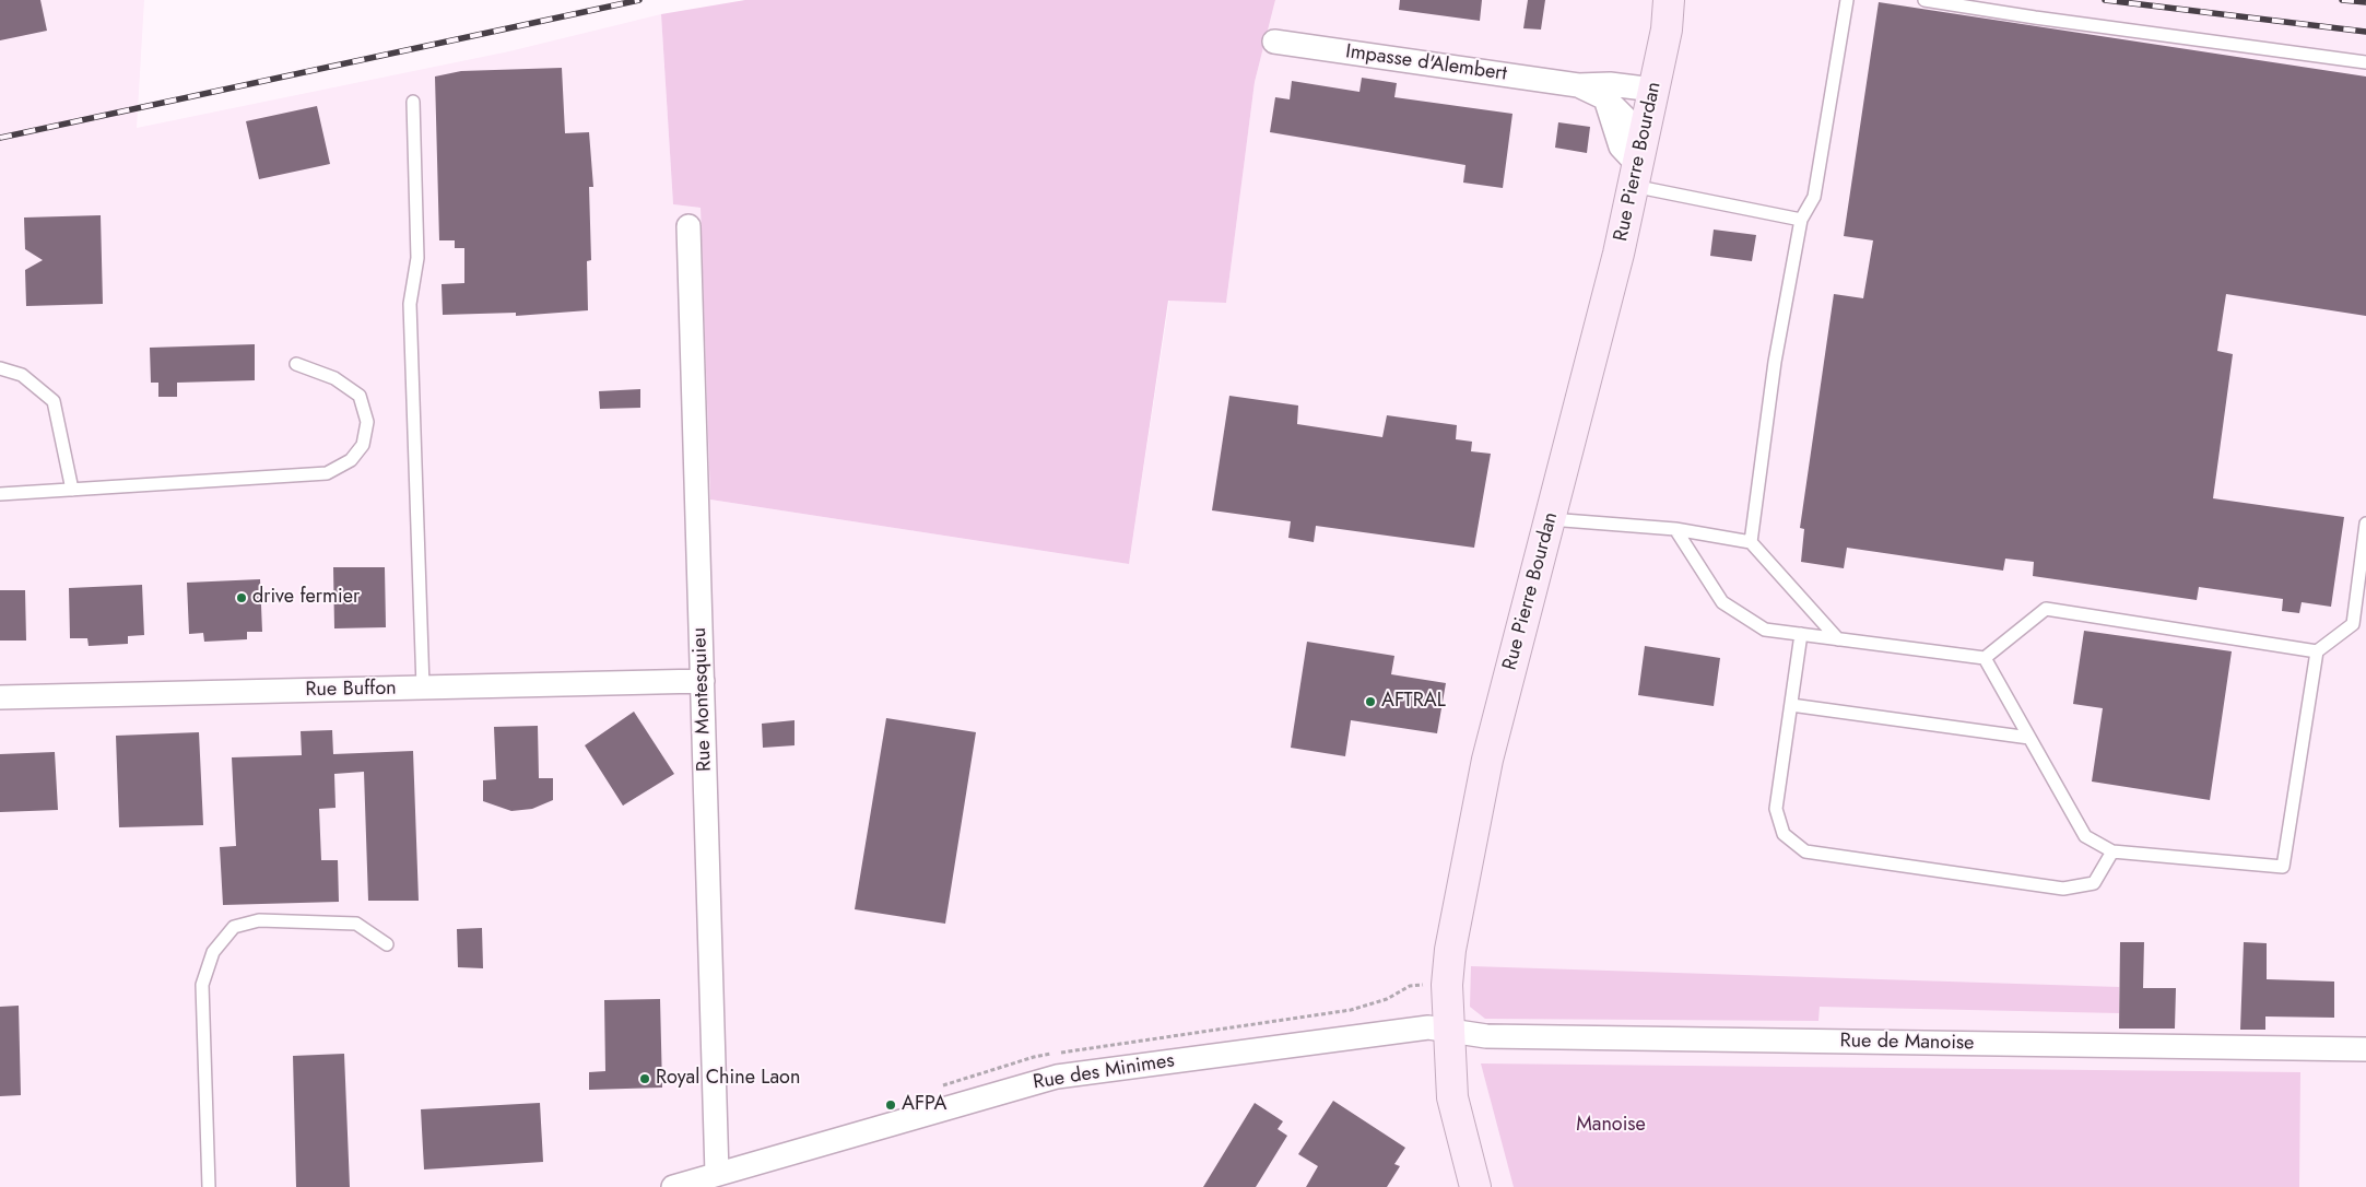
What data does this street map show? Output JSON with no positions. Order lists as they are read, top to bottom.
{
  "streets": {
    "street": [
      "Impasse d'Alembert",
      "Rue Pierre Bourdan",
      "Rue Buffon",
      "Rue Montesquieu",
      "Rue de Manoise",
      "Rue des Minimes"
    ]
  },
  "crossings": [
    ["Impasse d'Alembert", "Rue Pierre Bourdan"],
    ["Rue Pierre Bourdan", "Rue de Manoise"],
    ["Rue Pierre Bourdan", "Rue des Minimes"],
    ["Rue Buffon", "Rue Montesquieu"],
    ["Rue Montesquieu", "Rue des Minimes"],
    ["Rue de Manoise", "Rue des Minimes"]
  ],
  "parks": ["Manoise"],
  "places": [
    "drive fermier",
    "AFTRAL",
    "Royal Chine Laon",
    "AFPA"
  ]
}
